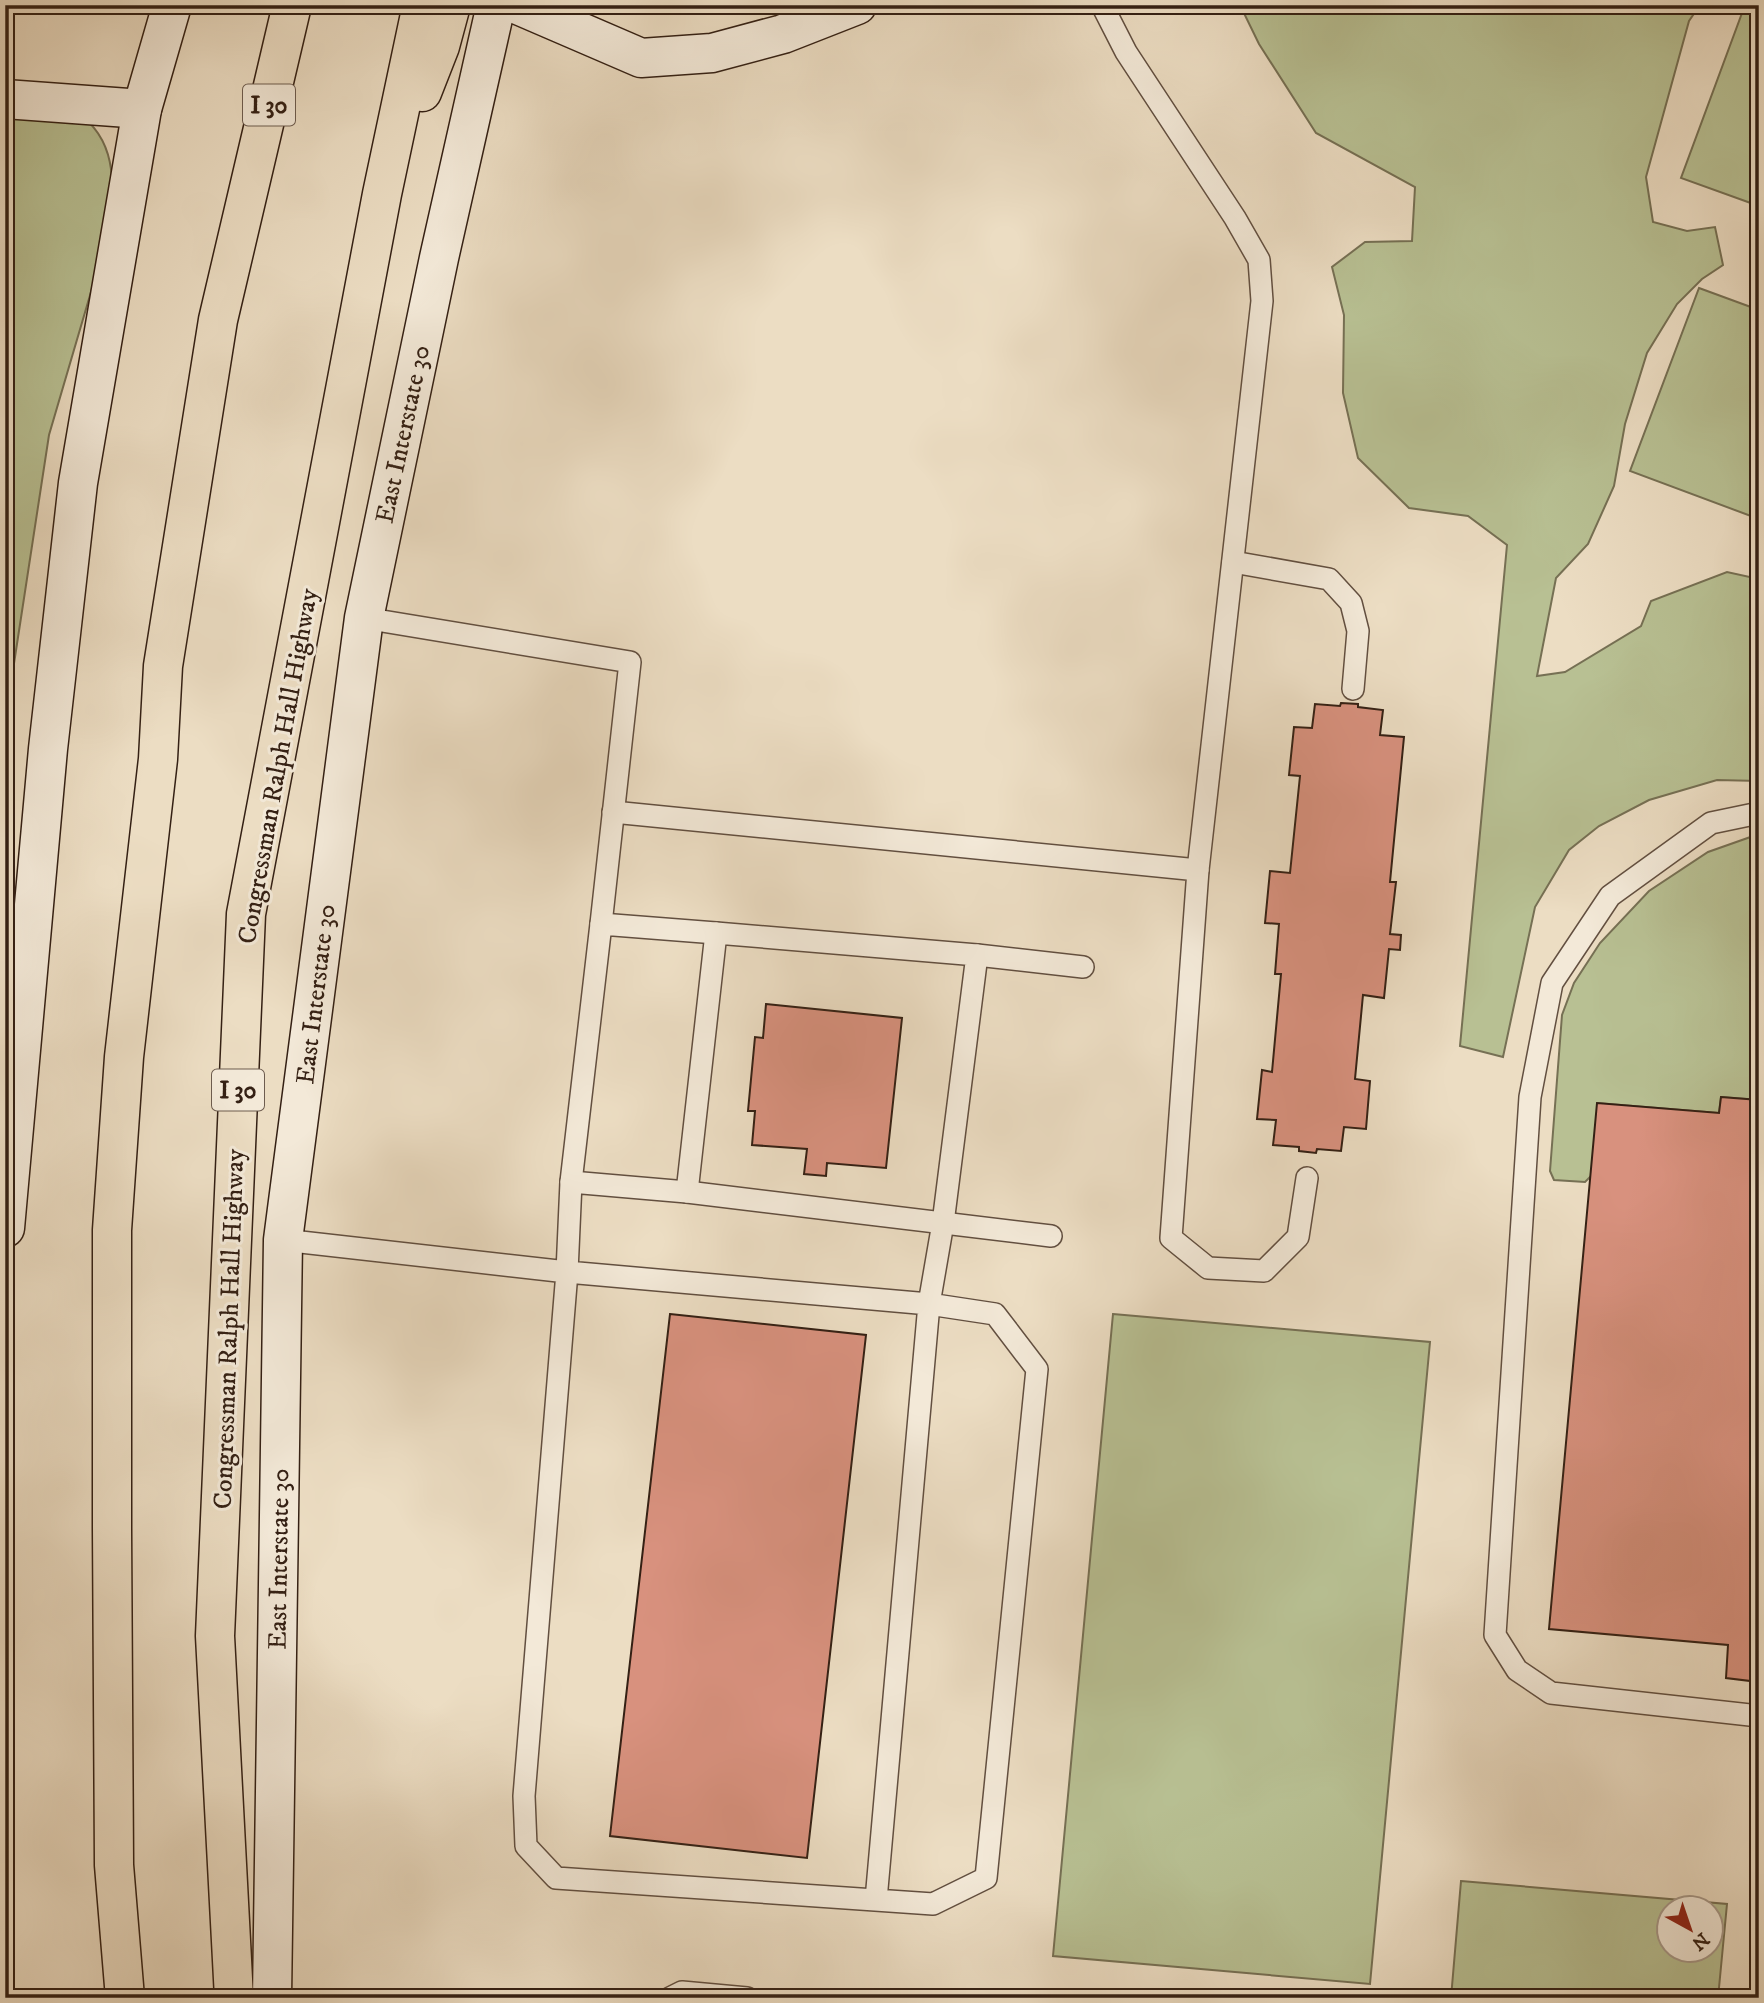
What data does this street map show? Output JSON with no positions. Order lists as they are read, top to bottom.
{
  "streets": {
    "highway": ["I 30", "Congressman Ralph Hall Highway"],
    "main road": ["East Interstate 30"]
  },
  "north": "bottom right"
}
